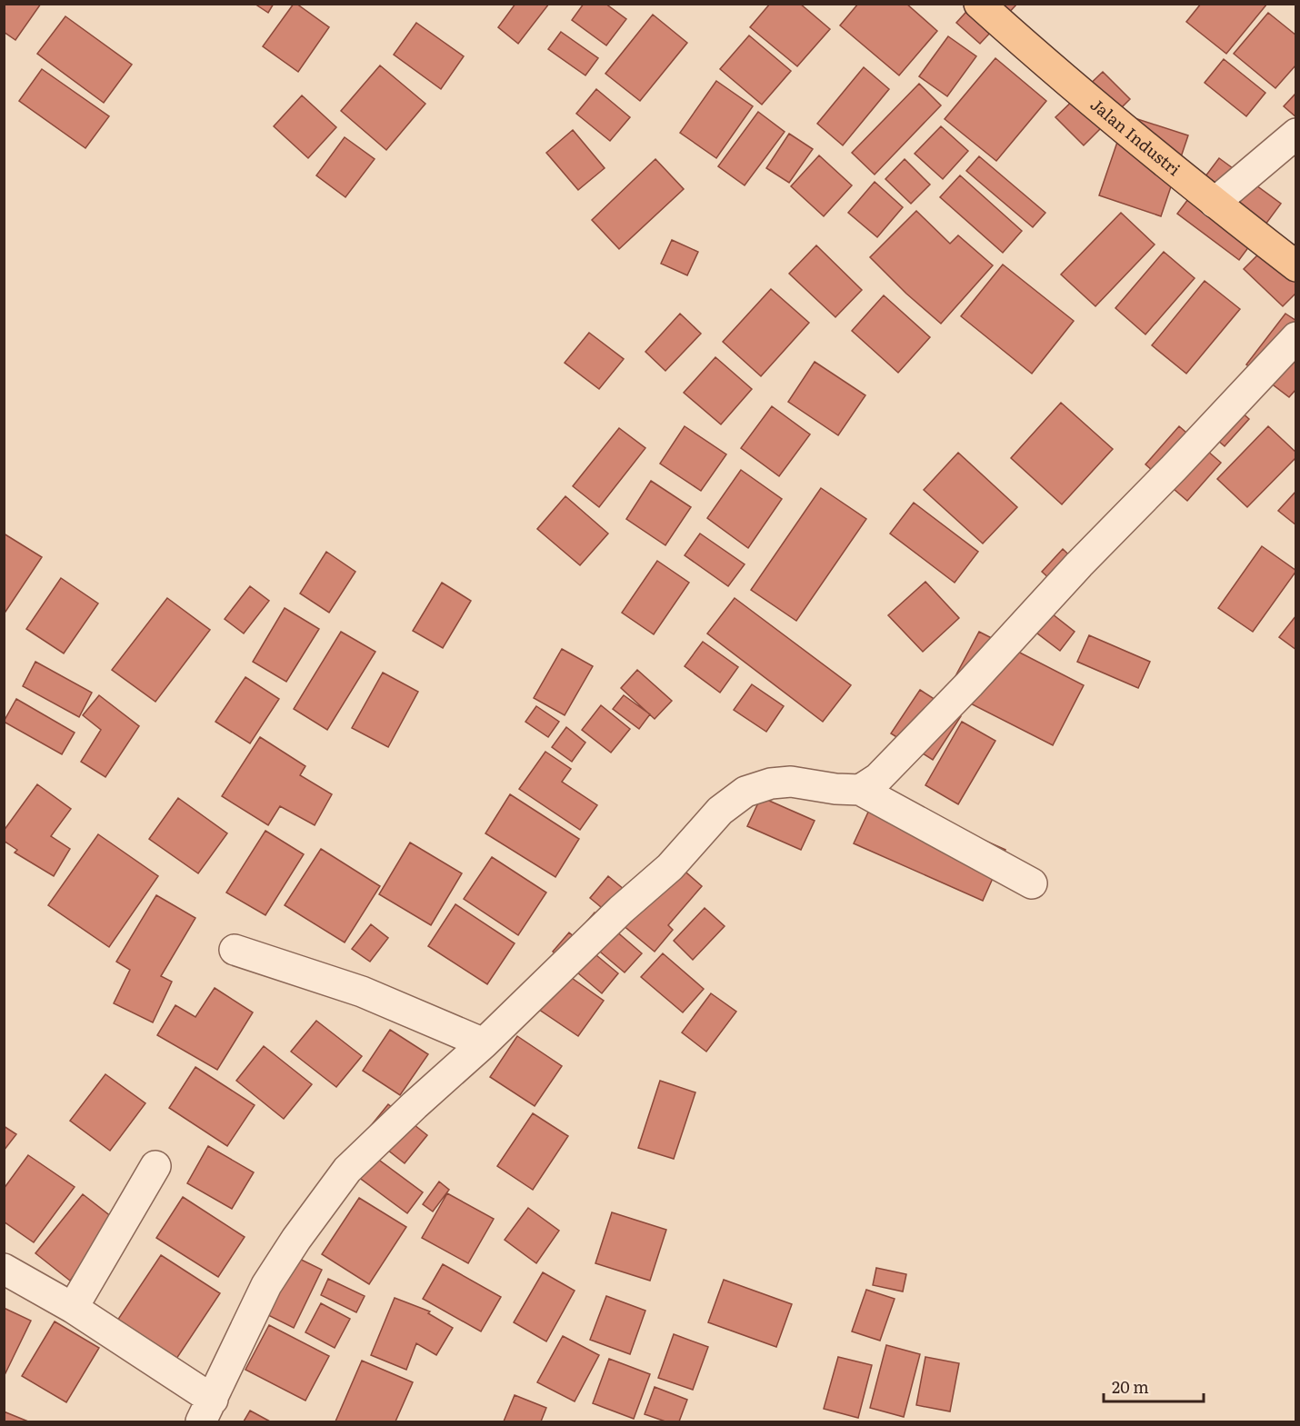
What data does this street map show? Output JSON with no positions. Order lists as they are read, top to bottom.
{
  "streets": {
    "main road": ["Jalan Industri"]
  },
  "scale_bar": "20 m"
}
